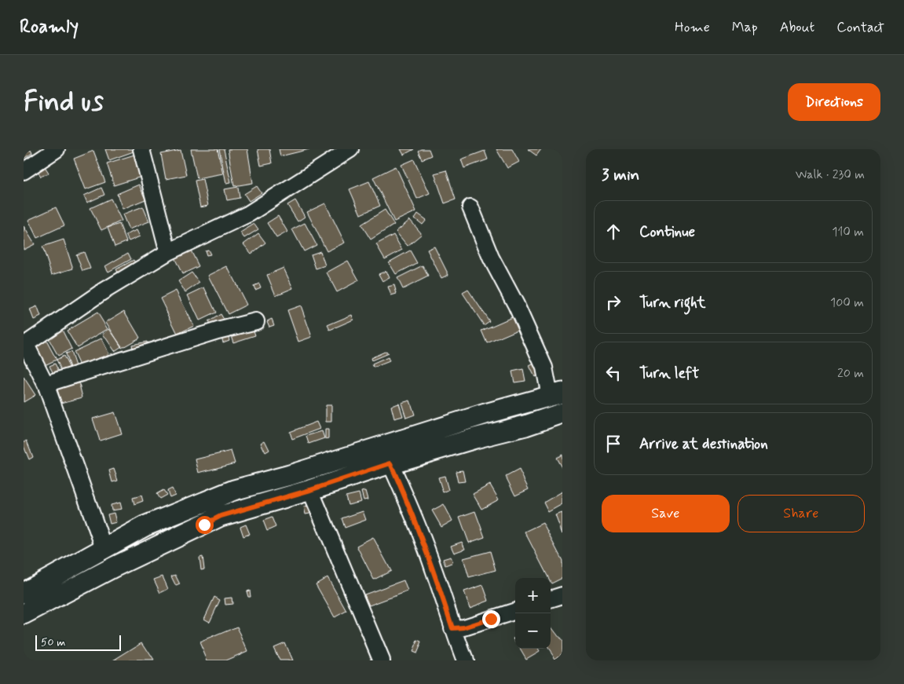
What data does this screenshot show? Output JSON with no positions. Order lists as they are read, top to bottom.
{
  "scale_bar": "50 m",
  "page": {
    "header": "Roamly",
    "nav": [
      "Home",
      "Map",
      "About",
      "Contact"
    ],
    "buttons": [
      "Directions",
      ["Save", "Share"]
    ],
    "title": "Find us",
    "heading": ["3 min", "Walk · 230 m"],
    "list": [
      ["Continue", "110 m"],
      ["Turn right", "100 m"],
      ["Turn left", "20 m"],
      "Arrive at destination"
    ],
    "map_buttons": ["+", "−"],
    "scale": "50 m"
  }
}
